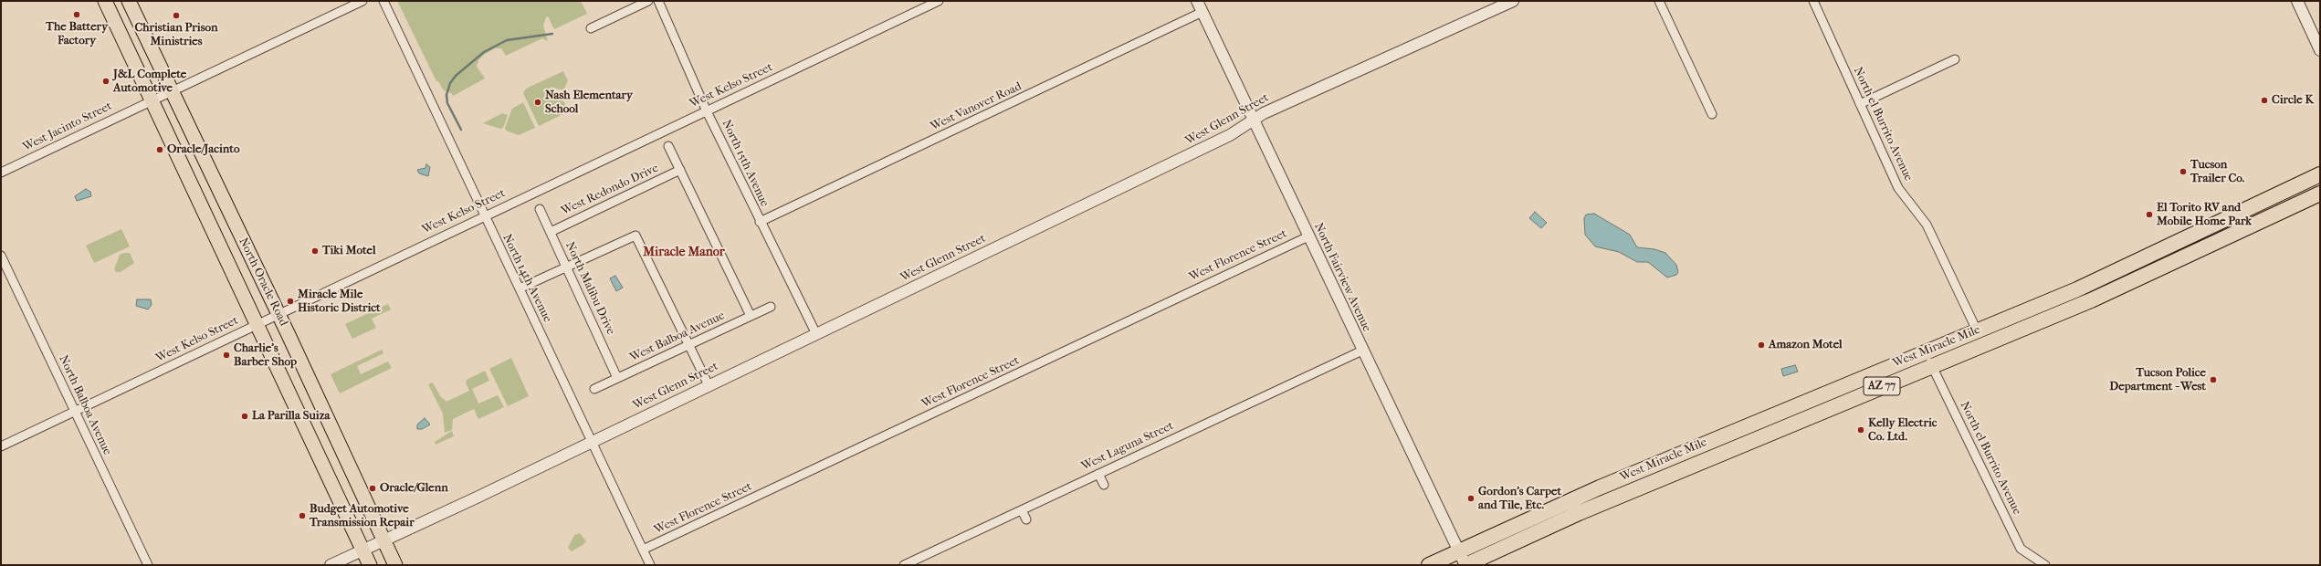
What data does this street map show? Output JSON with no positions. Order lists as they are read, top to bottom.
{
  "streets": {
    "highway": ["West Miracle Mile", "AZ 77"],
    "main road": ["North Oracle Road"],
    "street": [
      "West Kelso Street",
      "West Vanover Road",
      "West Glenn Street",
      "North el Burrito Avenue",
      "West Jacinto Street",
      "North 15th Avenue",
      "West Redondo Drive",
      "West Florence Street",
      "North Fairview Avenue",
      "North 14th Avenue",
      "North Malibu Drive",
      "West Balboa Avenue",
      "North Balboa Avenue",
      "West Laguna Street"
    ]
  },
  "crossings": [
    ["West Kelso Street", "North 15th Avenue"],
    ["West Kelso Street", "North 14th Avenue"],
    ["West Kelso Street", "North Oracle Road"],
    ["West Kelso Street", "North Balboa Avenue"],
    ["West Vanover Road", "North 15th Avenue"],
    ["West Vanover Road", "North Fairview Avenue"],
    ["West Glenn Street", "North 15th Avenue"],
    ["West Glenn Street", "North Fairview Avenue"],
    ["West Glenn Street", "North 14th Avenue"],
    ["West Glenn Street", "North Oracle Road"],
    ["North el Burrito Avenue", "West Miracle Mile"],
    ["West Jacinto Street", "North Oracle Road"],
    ["West Redondo Drive", "North Malibu Drive"],
    ["West Florence Street", "North Fairview Avenue"],
    ["West Florence Street", "North 14th Avenue"],
    ["North Fairview Avenue", "West Miracle Mile"],
    ["North Fairview Avenue", "West Laguna Street"],
    ["North Malibu Drive", "West Balboa Avenue"]
  ],
  "districts": ["Miracle Manor"],
  "places": [
    "The Battery Factory",
    "Christian Prison Ministries",
    "J&L Complete Automotive",
    "Circle K",
    "Nash Elementary School",
    "Oracle/Jacinto",
    "Tucson Trailer Co.",
    "El Torito RV and Mobile Home Park",
    "Tiki Motel",
    "Miracle Mile Historic District",
    "Amazon Motel",
    "Charlie's Barber Shop",
    "Tucson Police Department - West",
    "La Parilla Suiza",
    "Kelly Electric Co. Ltd.",
    "Oracle/Glenn",
    "Gordon's Carpet and Tile, Etc.",
    "Budget Automotive Transmission Repair"
  ]
}
